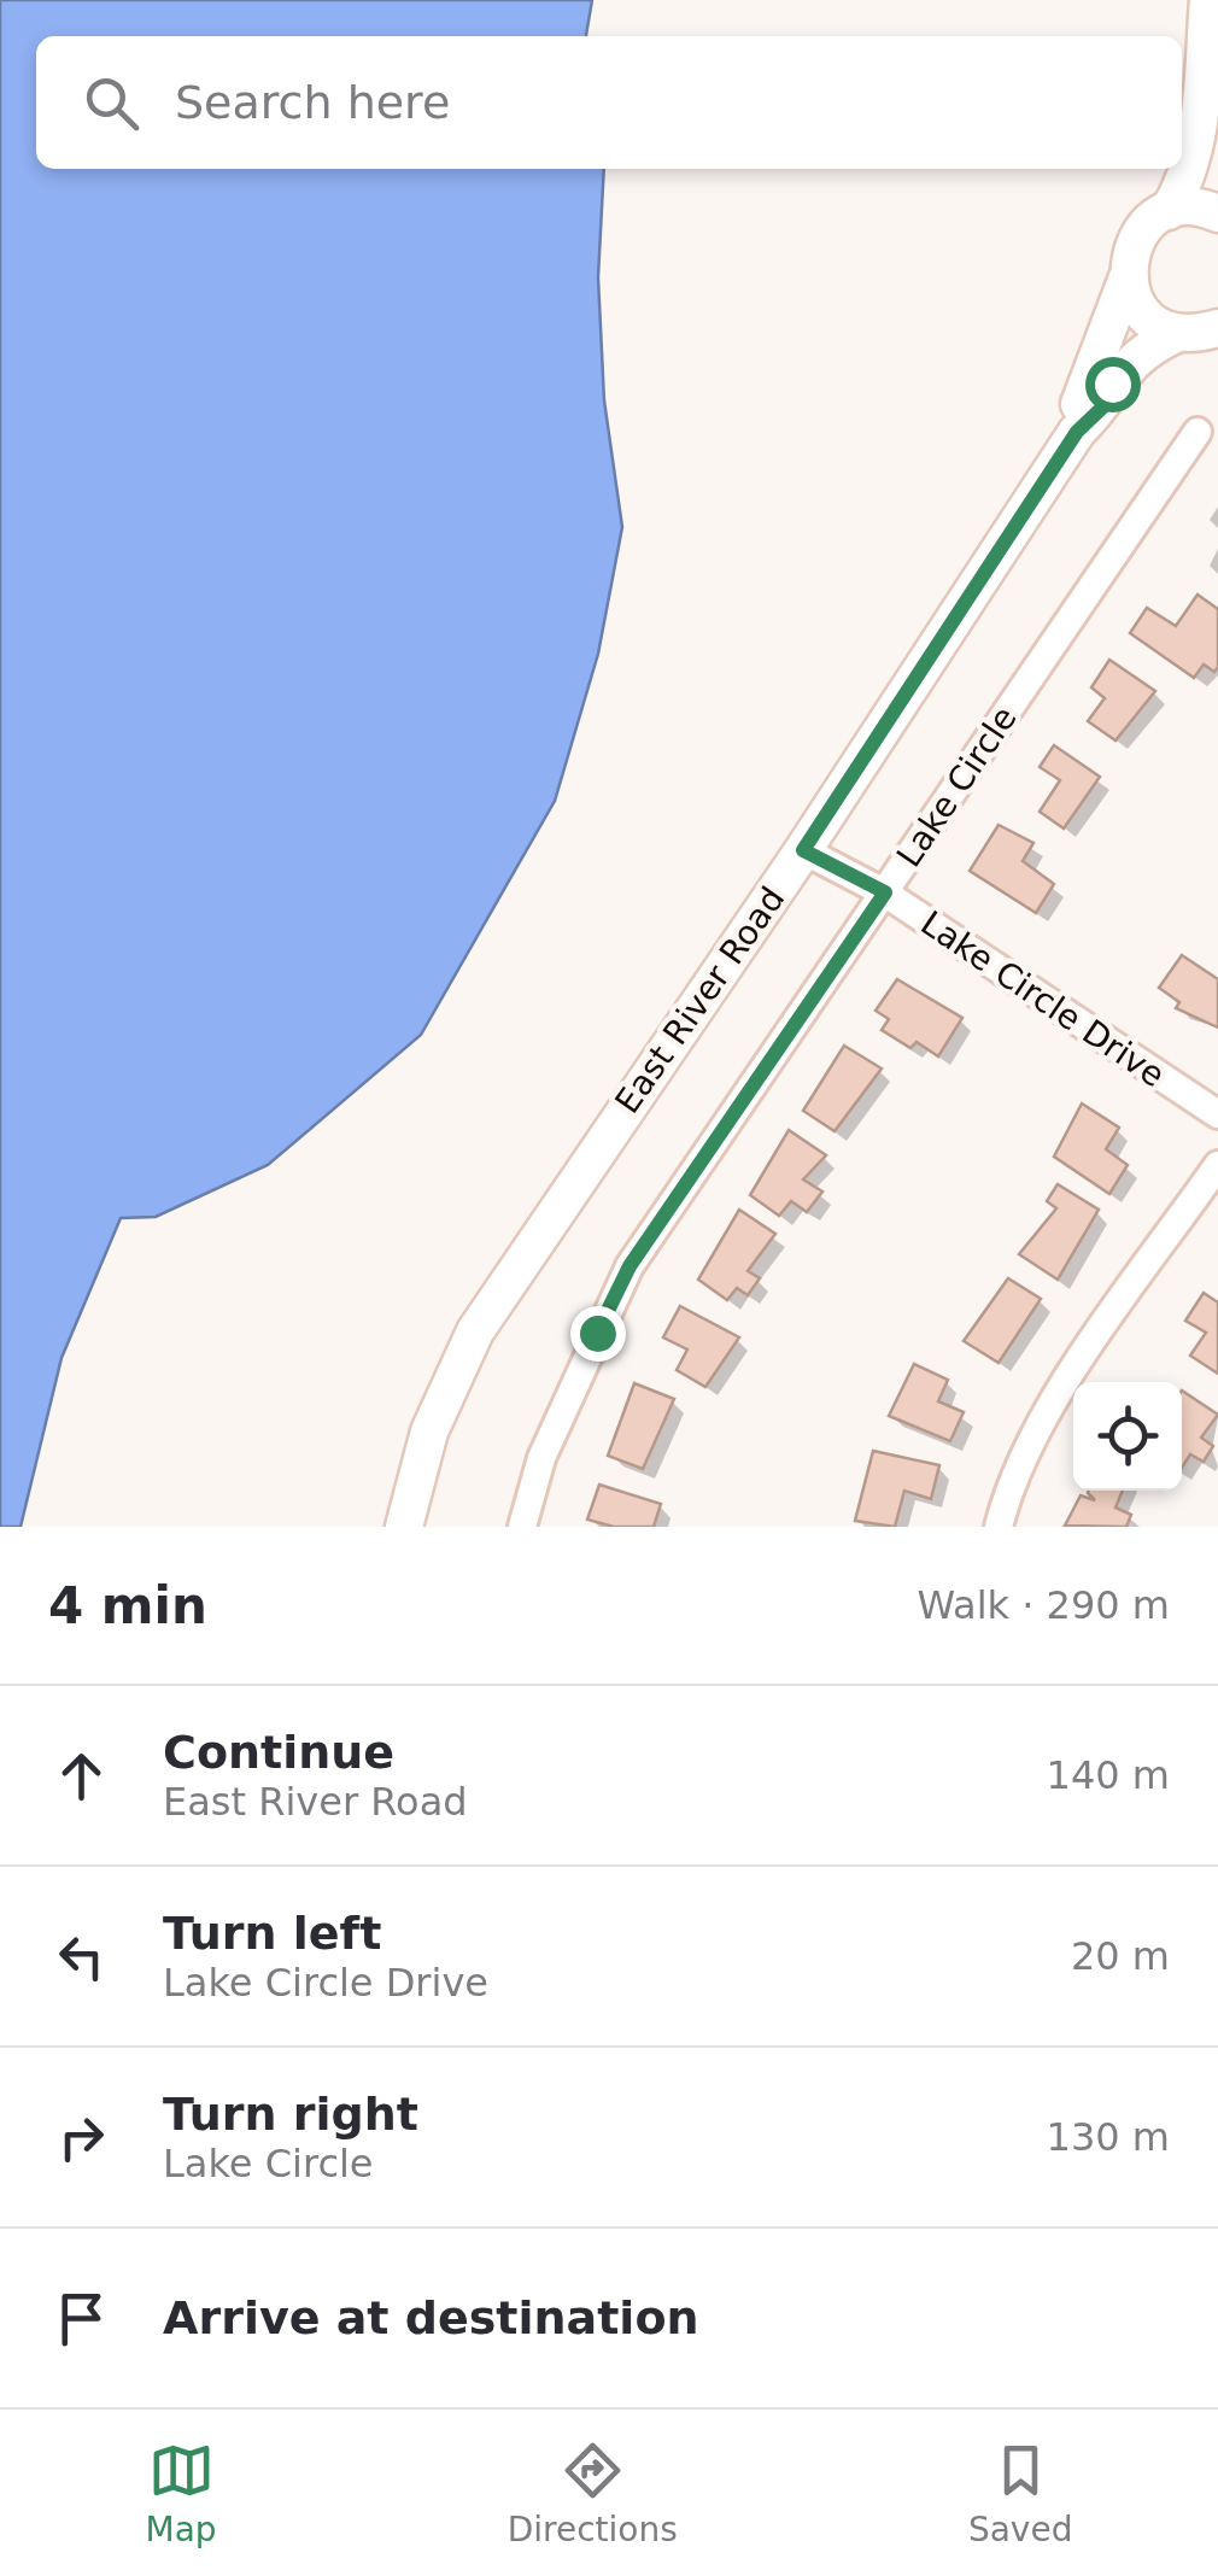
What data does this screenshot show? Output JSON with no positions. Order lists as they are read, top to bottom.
{
  "streets": {
    "street": ["Lake Circle", "Lake Circle Drive", "East River Road"]
  },
  "crossings": [
    ["Lake Circle", "Lake Circle Drive"],
    ["Lake Circle Drive", "East River Road"]
  ],
  "page": {
    "search": "Search here",
    "heading": ["4 min", "Walk · 290 m"],
    "list": [
      ["Continue", "East River Road", "140 m"],
      ["Turn left", "Lake Circle Drive", "20 m"],
      ["Turn right", "Lake Circle", "130 m"],
      "Arrive at destination"
    ],
    "nav": ["Map", "Directions", "Saved"]
  }
}
